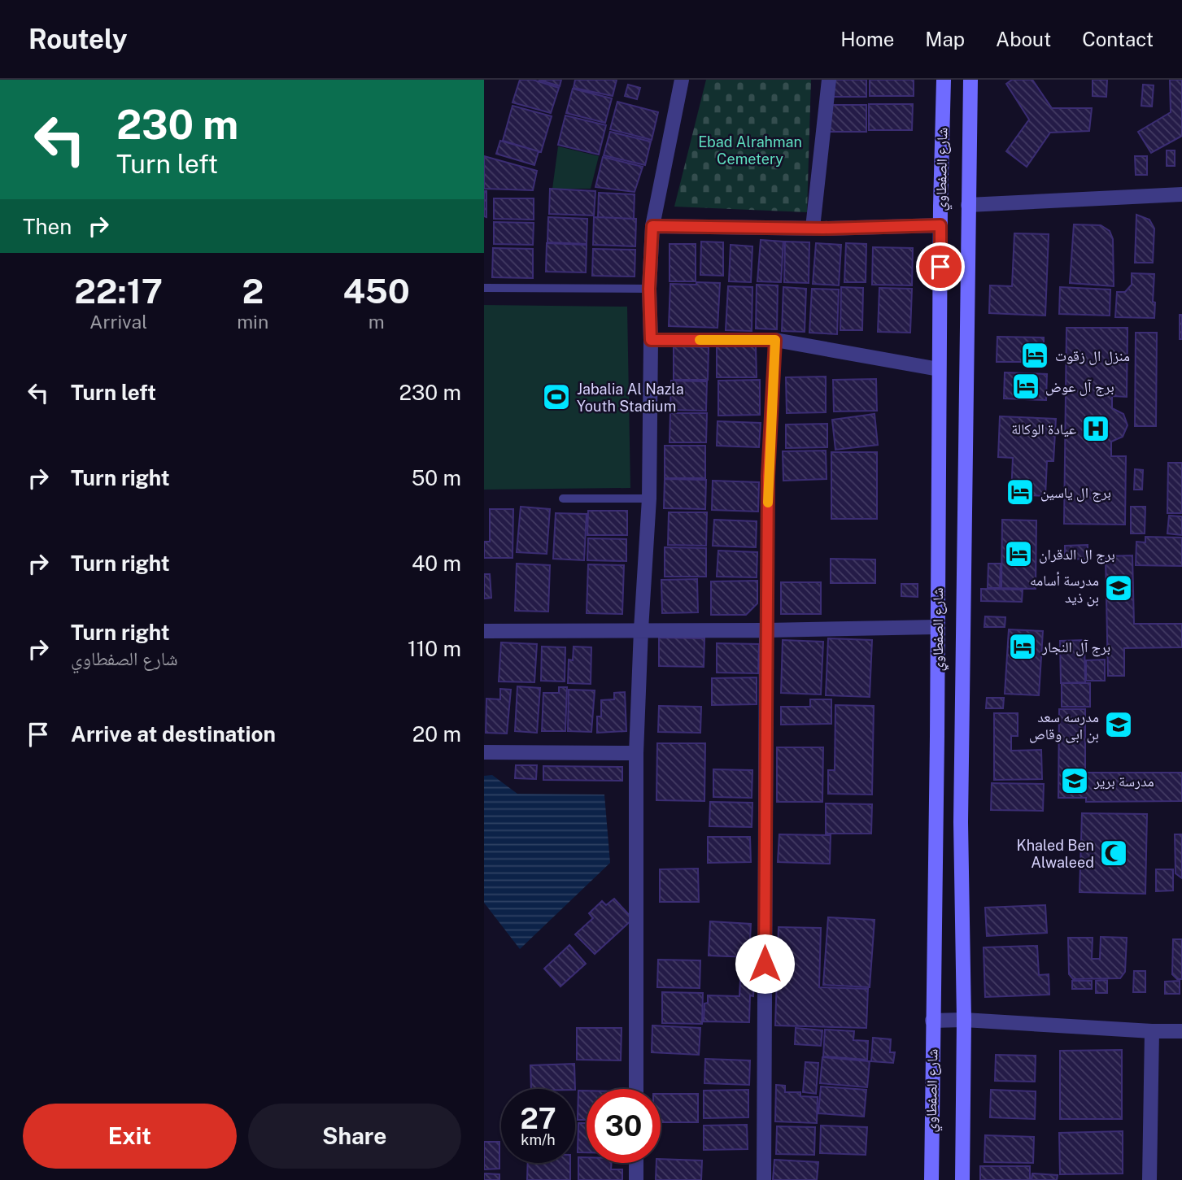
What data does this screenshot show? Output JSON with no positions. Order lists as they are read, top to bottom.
{
  "streets": {
    "main road": ["شارع الصفطاوي"]
  },
  "parks": ["Ebad Alrahman Cemetery"],
  "places": {
    "hotel": [
      "منزل ال زقوت",
      "برج آل عوض",
      "برج ال ياسين",
      "برج ال الدقران",
      "برج آل النجار"
    ],
    "sports": ["Jabalia Al Nazla Youth Stadium"],
    "hospital": ["عيادة الوكالة"],
    "school or university": ["مدرسة أسامه بن ذيد", "مدرسه سعد بن ابى وقاص", "مدرسة برير"],
    "mosque": ["Khaled Ben Alwaleed"]
  },
  "page": {
    "header": "Routely",
    "nav": [
      "Home",
      "Map",
      "About",
      "Contact"
    ],
    "turn": ["230 m", "Turn left"],
    "then": "Then",
    "eta": [
      "22:17",
      "Arrival",
      "2",
      "min",
      "450",
      "m"
    ],
    "list": [
      {
        "name": "Turn left",
        "value": "230 m"
      },
      {
        "name": "Turn right",
        "value": "50 m"
      },
      {
        "name": "Turn right",
        "value": "40 m"
      },
      {
        "name": "Turn right",
        "note": "شارع الصفطاوي",
        "value": "110 m"
      },
      {
        "name": "Arrive at destination",
        "value": "20 m"
      }
    ],
    "speed": "27 km/h",
    "limit": "30",
    "buttons": ["Exit", "Share"]
  }
}
